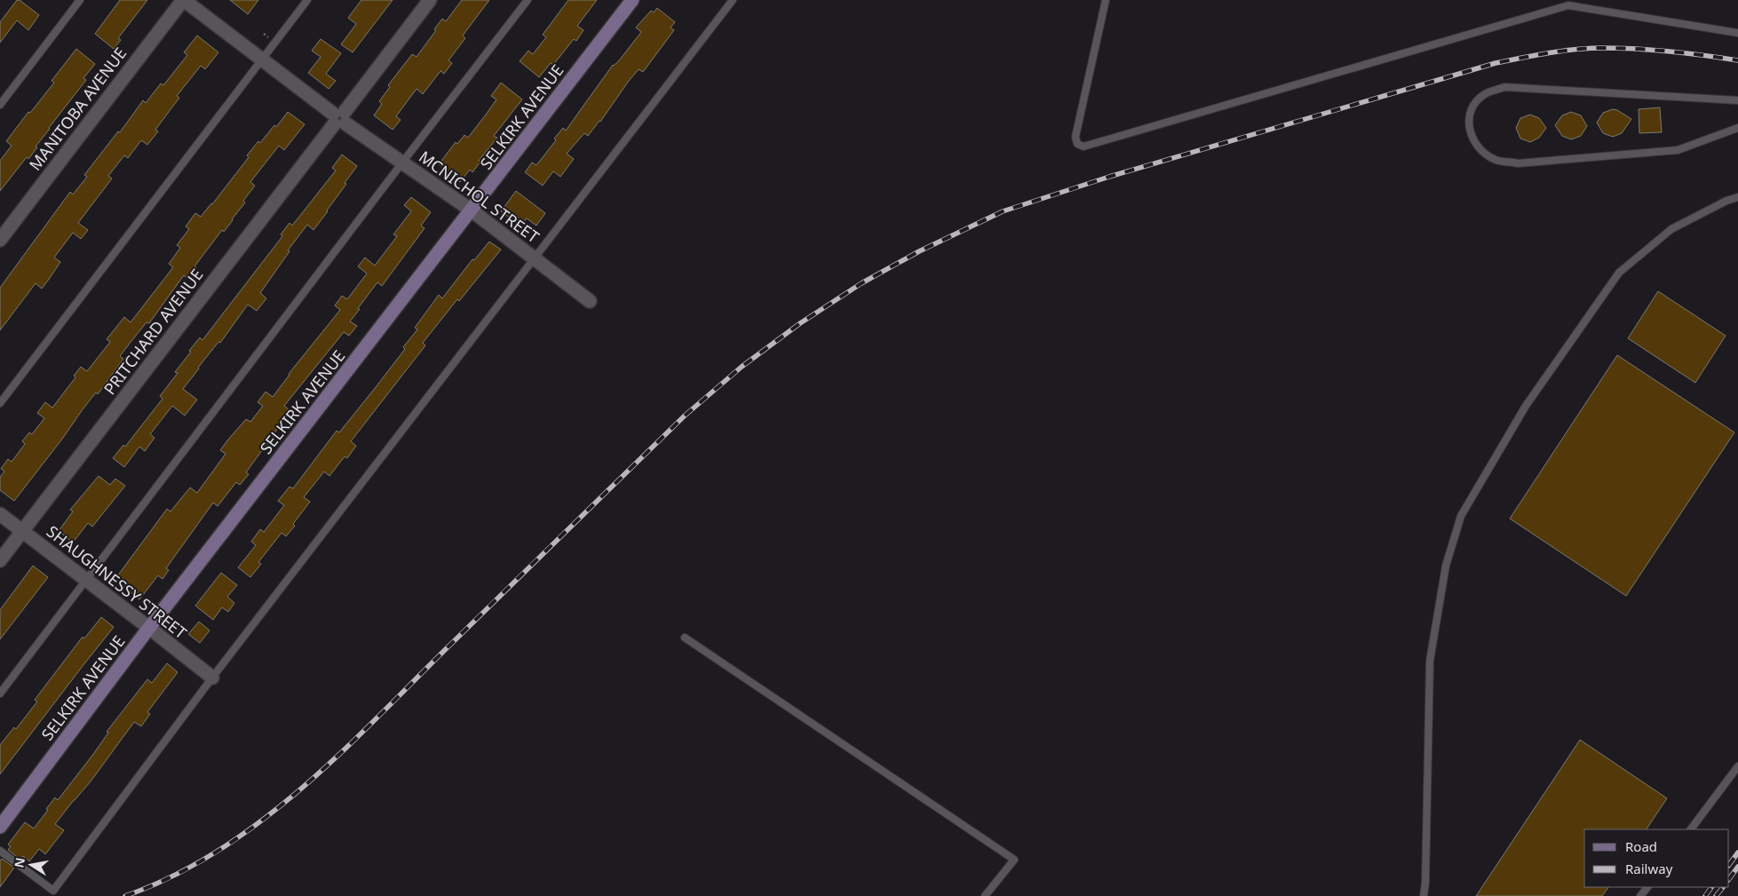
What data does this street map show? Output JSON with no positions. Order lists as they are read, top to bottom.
{
  "streets": {
    "street": [
      "MANITOBA AVENUE",
      "SELKIRK AVENUE",
      "MCNICHOL STREET",
      "PRITCHARD AVENUE",
      "SHAUGHNESSY STREET"
    ]
  },
  "crossings": [
    ["MANITOBA AVENUE", "MCNICHOL STREET"],
    ["SELKIRK AVENUE", "MCNICHOL STREET"],
    ["SELKIRK AVENUE", "SHAUGHNESSY STREET"],
    ["MCNICHOL STREET", "PRITCHARD AVENUE"],
    ["PRITCHARD AVENUE", "SHAUGHNESSY STREET"]
  ],
  "legend": ["Road", "Railway"],
  "north": "left"
}
